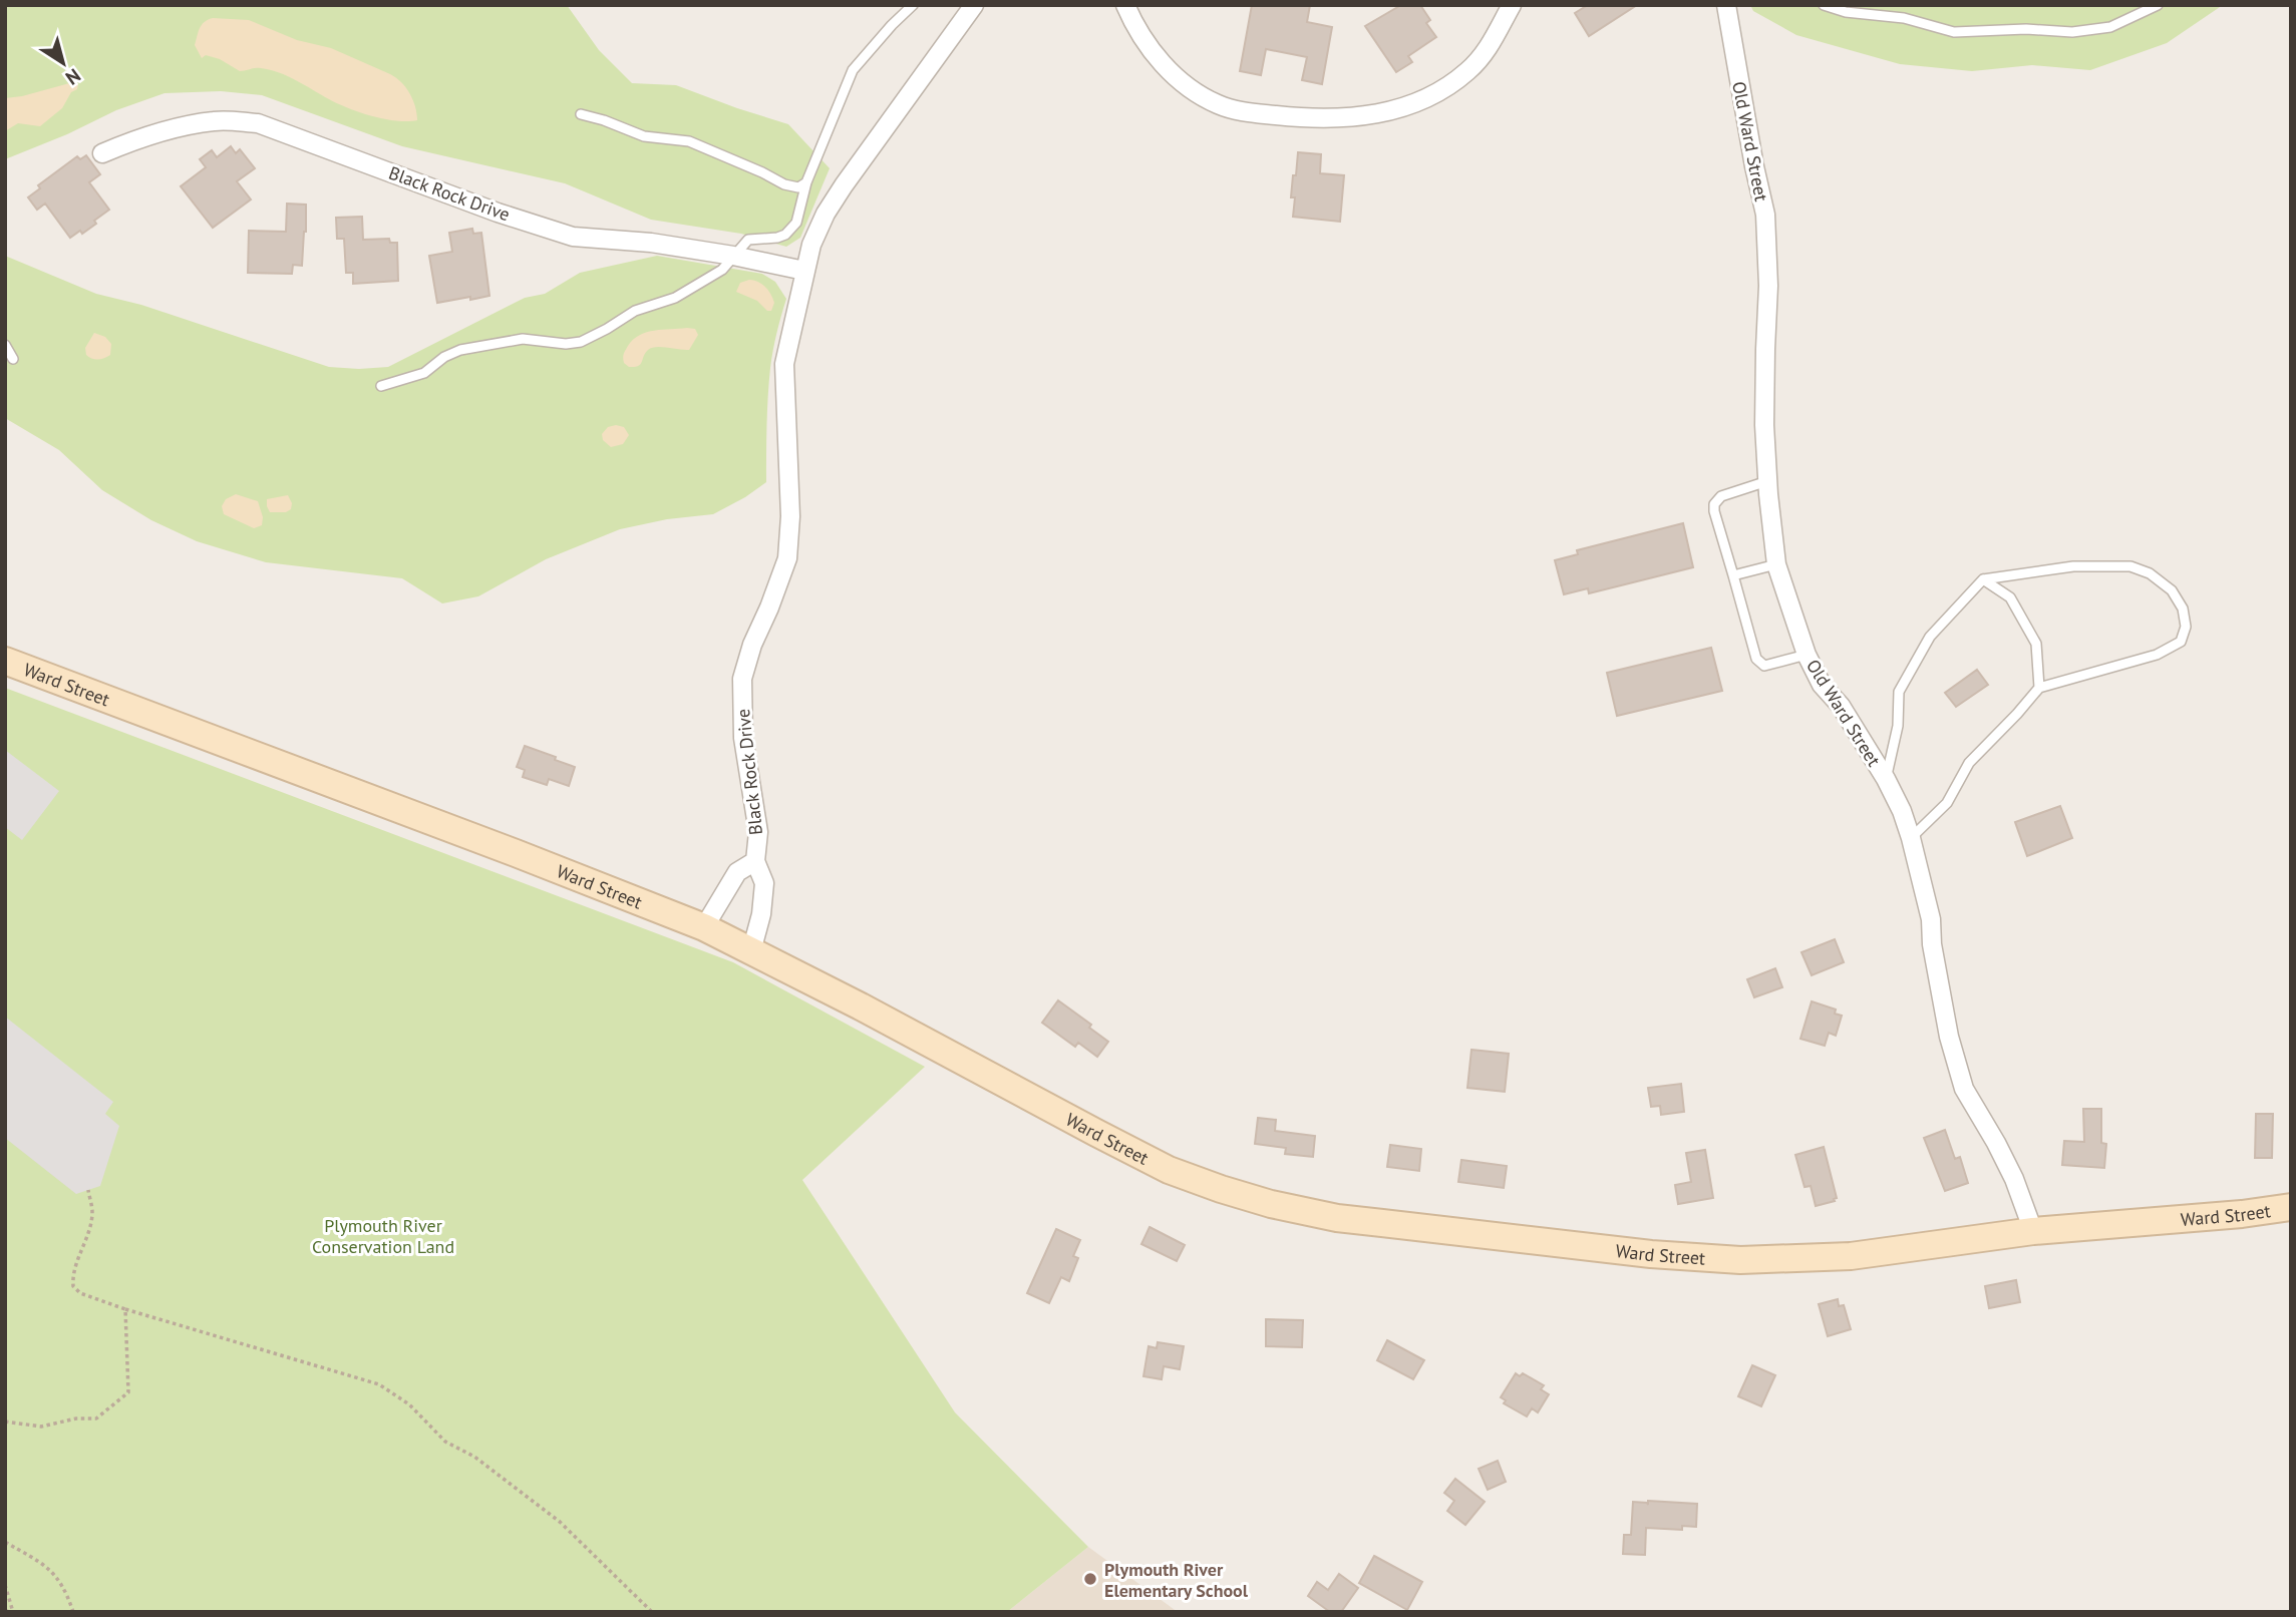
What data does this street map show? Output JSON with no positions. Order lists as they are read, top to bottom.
{
  "streets": {
    "street": ["Old Ward Street", "Black Rock Drive", "Ward Street"]
  },
  "crossings": [
    ["Old Ward Street", "Ward Street"],
    ["Black Rock Drive", "Ward Street"]
  ],
  "parks": ["Plymouth River Conservation Land"],
  "places": ["Plymouth River Elementary School"],
  "north": "bottom right"
}
